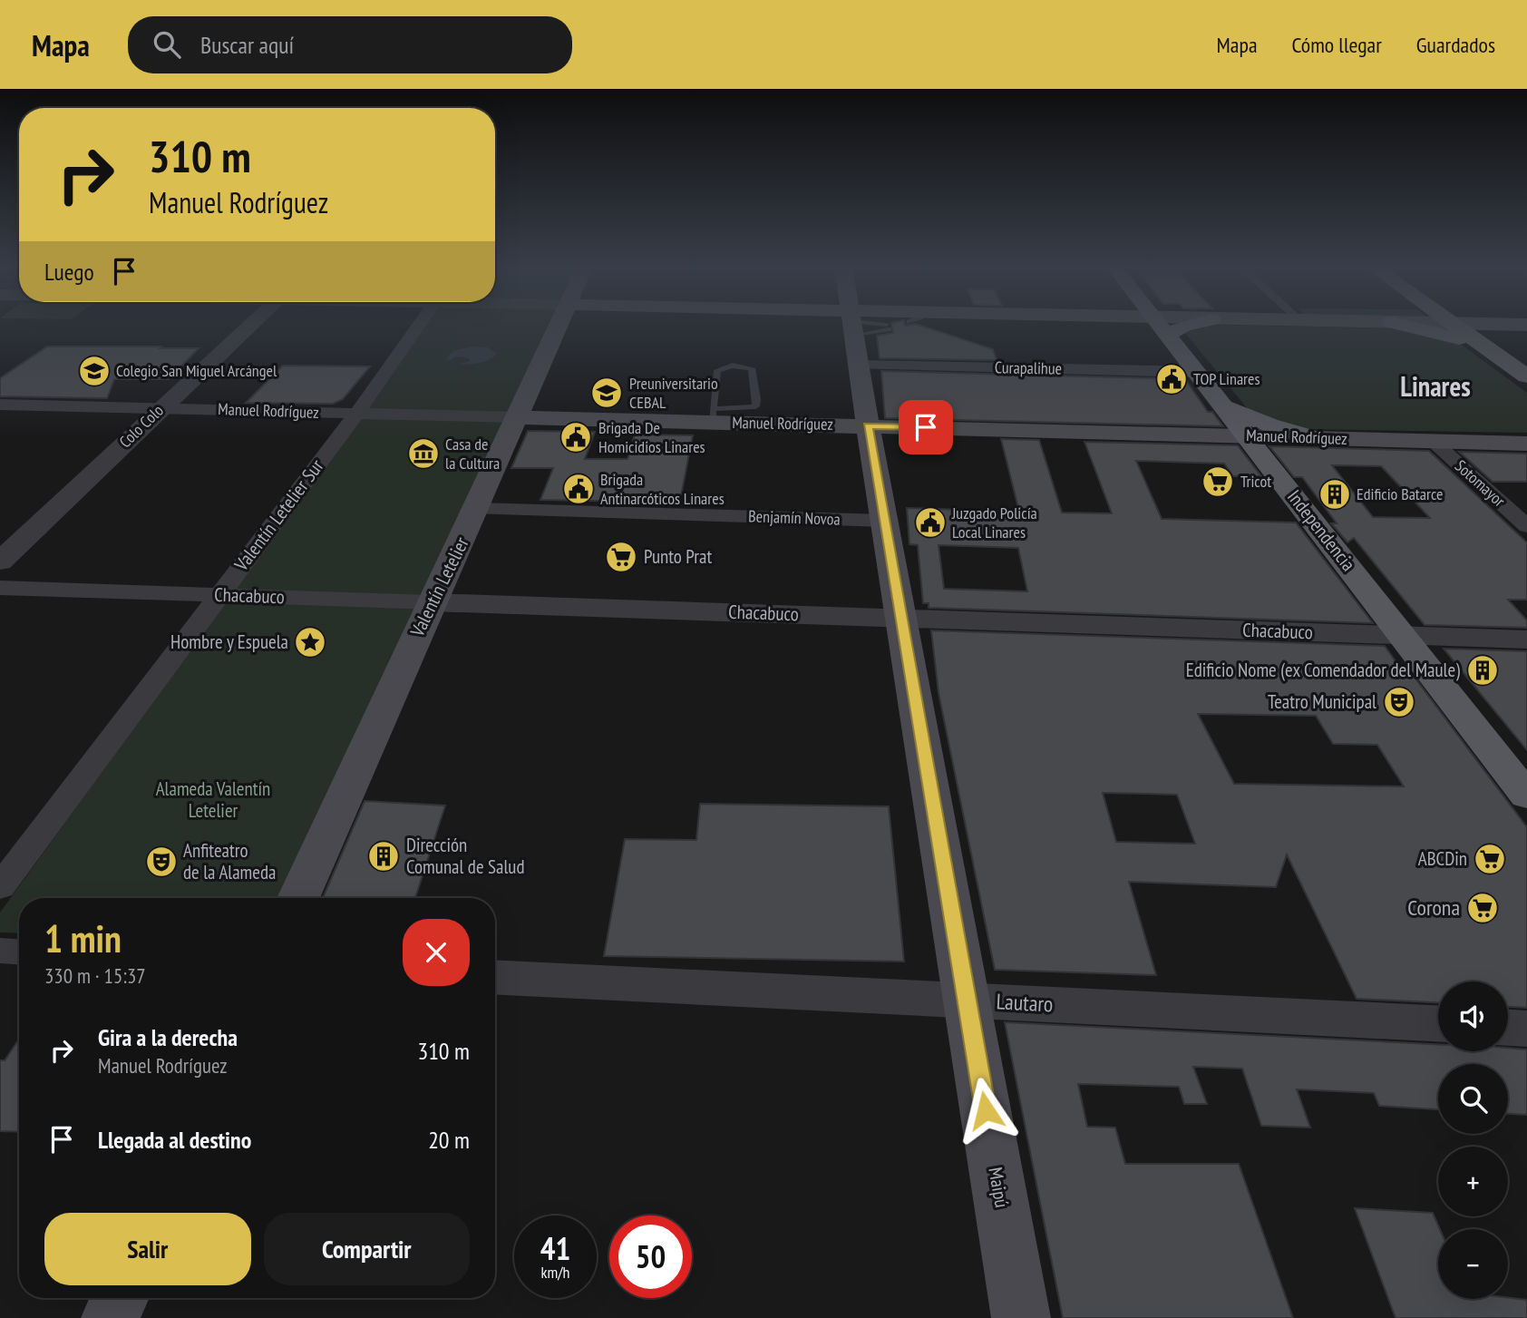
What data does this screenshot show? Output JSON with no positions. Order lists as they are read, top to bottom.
{
  "streets": {
    "main road": [
      "Manuel Rodríguez",
      "Independencia",
      "Valentín Letelier",
      "Maipú"
    ],
    "street": [
      "Curapalihue",
      "Colo Colo",
      "Sotomayor",
      "Valentín Letelier Sur",
      "Benjamín Novoa",
      "Chacabuco",
      "Lautaro"
    ]
  },
  "crossings": [
    ["Curapalihue", "Independencia"],
    ["Curapalihue", "Maipú"],
    ["Manuel Rodríguez", "Colo Colo"],
    ["Manuel Rodríguez", "Sotomayor"],
    ["Manuel Rodríguez", "Valentín Letelier Sur"],
    ["Manuel Rodríguez", "Independencia"],
    ["Manuel Rodríguez", "Valentín Letelier"],
    ["Manuel Rodríguez", "Maipú"],
    ["Valentín Letelier Sur", "Chacabuco"],
    ["Benjamín Novoa", "Valentín Letelier"],
    ["Benjamín Novoa", "Maipú"],
    ["Independencia", "Chacabuco"],
    ["Valentín Letelier", "Chacabuco"],
    ["Chacabuco", "Maipú"],
    ["Lautaro", "Maipú"]
  ],
  "districts": ["Linares"],
  "parks": ["Alameda Valentín Letelier"],
  "places": {
    "school or university": ["Colegio San Miguel Arcángel", "Preuniversitario CEBAL"],
    "public building": [
      "TOP Linares",
      "Brigada De Homicidios Linares",
      "Brigada Antinarcóticos Linares",
      "Juzgado Policía Local Linares"
    ],
    "museum": ["Casa de la Cultura"],
    "supermarket": [
      "Tricot",
      "Punto Prat",
      "ABCDin",
      "Corona"
    ],
    "building": ["Edificio Batarce", "Edificio Nome (ex Comendador del Maule)", "Dirección Comunal de Salud"],
    "place": ["Hombre y Espuela"],
    "theatre": ["Teatro Municipal", "Anfiteatro de la Alameda"]
  },
  "page": {
    "header": "Mapa",
    "search": "Buscar aquí",
    "nav": ["Mapa", "Cómo llegar", "Guardados"],
    "turn": ["310 m", "Manuel Rodríguez"],
    "then": "Luego",
    "heading": ["1 min", "330 m · 15:37"],
    "map_buttons": ["+", "−"],
    "list": [
      {
        "name": "Gira a la derecha",
        "note": "Manuel Rodríguez",
        "value": "310 m"
      },
      {
        "name": "Llegada al destino",
        "value": "20 m"
      }
    ],
    "buttons": ["Salir", "Compartir"],
    "speed": "41 km/h",
    "limit": "50"
  }
}
